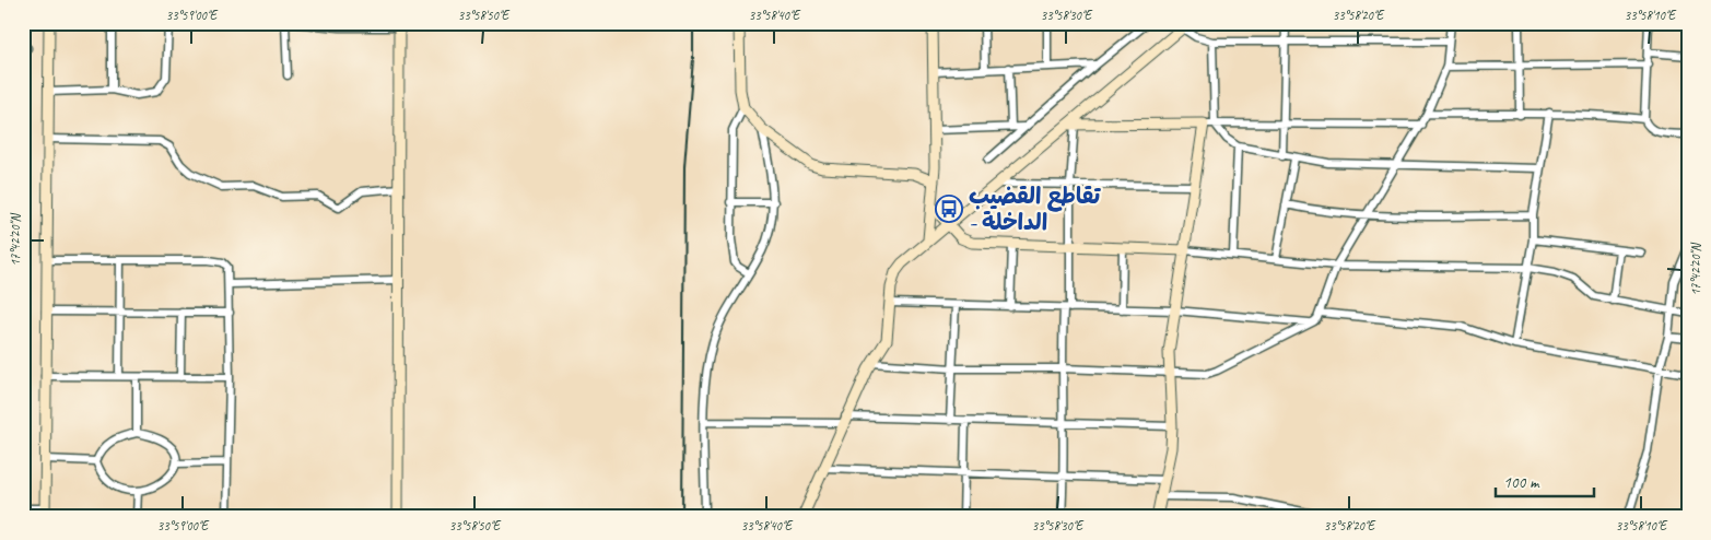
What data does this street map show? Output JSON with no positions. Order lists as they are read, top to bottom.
{
  "places": {
    "bus stop": ["تقاطع القضيب - الداخلة"]
  },
  "scale_bar": "100 m",
  "coordinates": [
    "33°59'00\"E",
    "33°58'50\"E",
    "33°58'40\"E",
    "33°58'30\"E",
    "33°58'20\"E",
    "33°58'10\"E",
    "17°42'20\"N"
  ]
}
